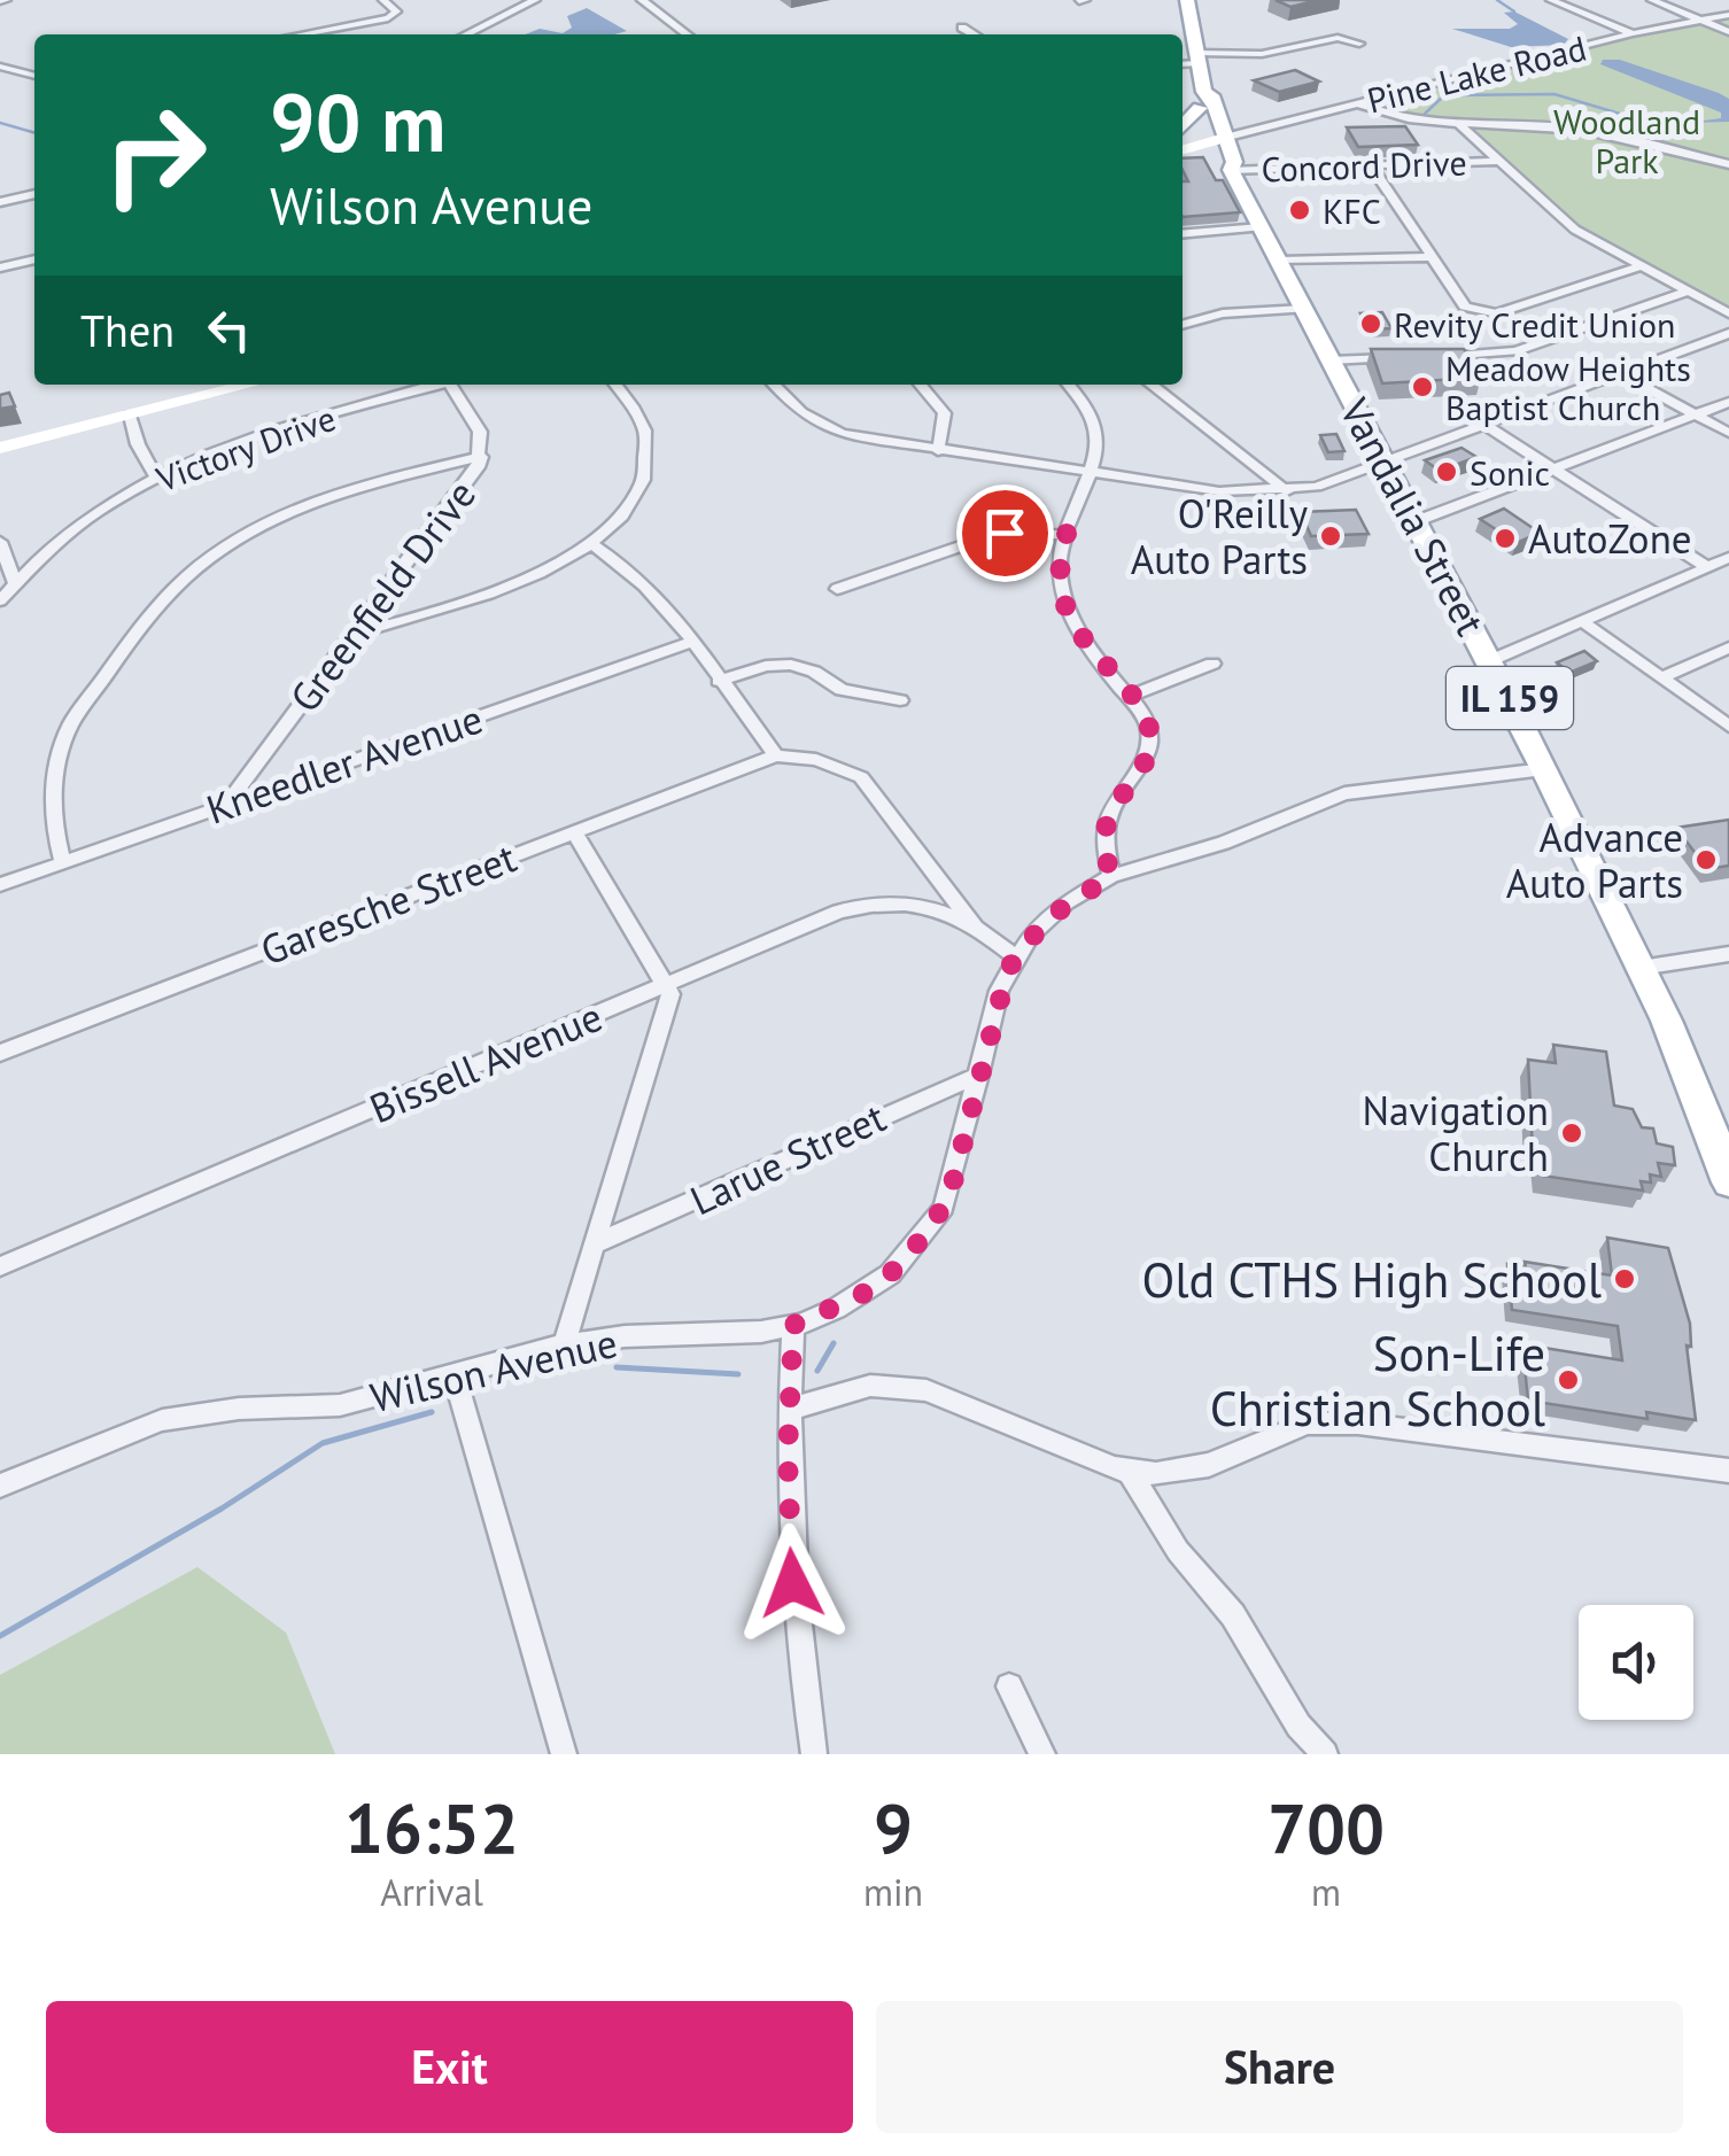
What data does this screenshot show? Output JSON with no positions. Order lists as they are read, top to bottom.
{
  "streets": {
    "main road": ["Vandalia Street", "IL 159"],
    "street": [
      "Pine Lake Road",
      "Concord Drive",
      "Victory Drive",
      "Greenfield Drive",
      "Kneedler Avenue",
      "Garesche Street",
      "Bissell Avenue",
      "Larue Street",
      "Wilson Avenue"
    ]
  },
  "crossings": [
    ["Pine Lake Road", "Vandalia Street"],
    ["Concord Drive", "Vandalia Street"],
    ["Vandalia Street", "Wilson Avenue"],
    ["Greenfield Drive", "Kneedler Avenue"],
    ["Larue Street", "Wilson Avenue"]
  ],
  "parks": ["Woodland Park"],
  "places": [
    "KFC",
    "Revity Credit Union",
    "Meadow Heights Baptist Church",
    "Sonic",
    "O'Reilly Auto Parts",
    "AutoZone",
    "Advance Auto Parts",
    "Navigation Church",
    "Old CTHS High School",
    "Son-Life Christian School"
  ],
  "page": {
    "turn": ["90 m", "Wilson Avenue"],
    "then": "Then",
    "eta": [
      "16:52",
      "Arrival",
      "9",
      "min",
      "700",
      "m"
    ],
    "buttons": ["Exit", "Share"]
  }
}
